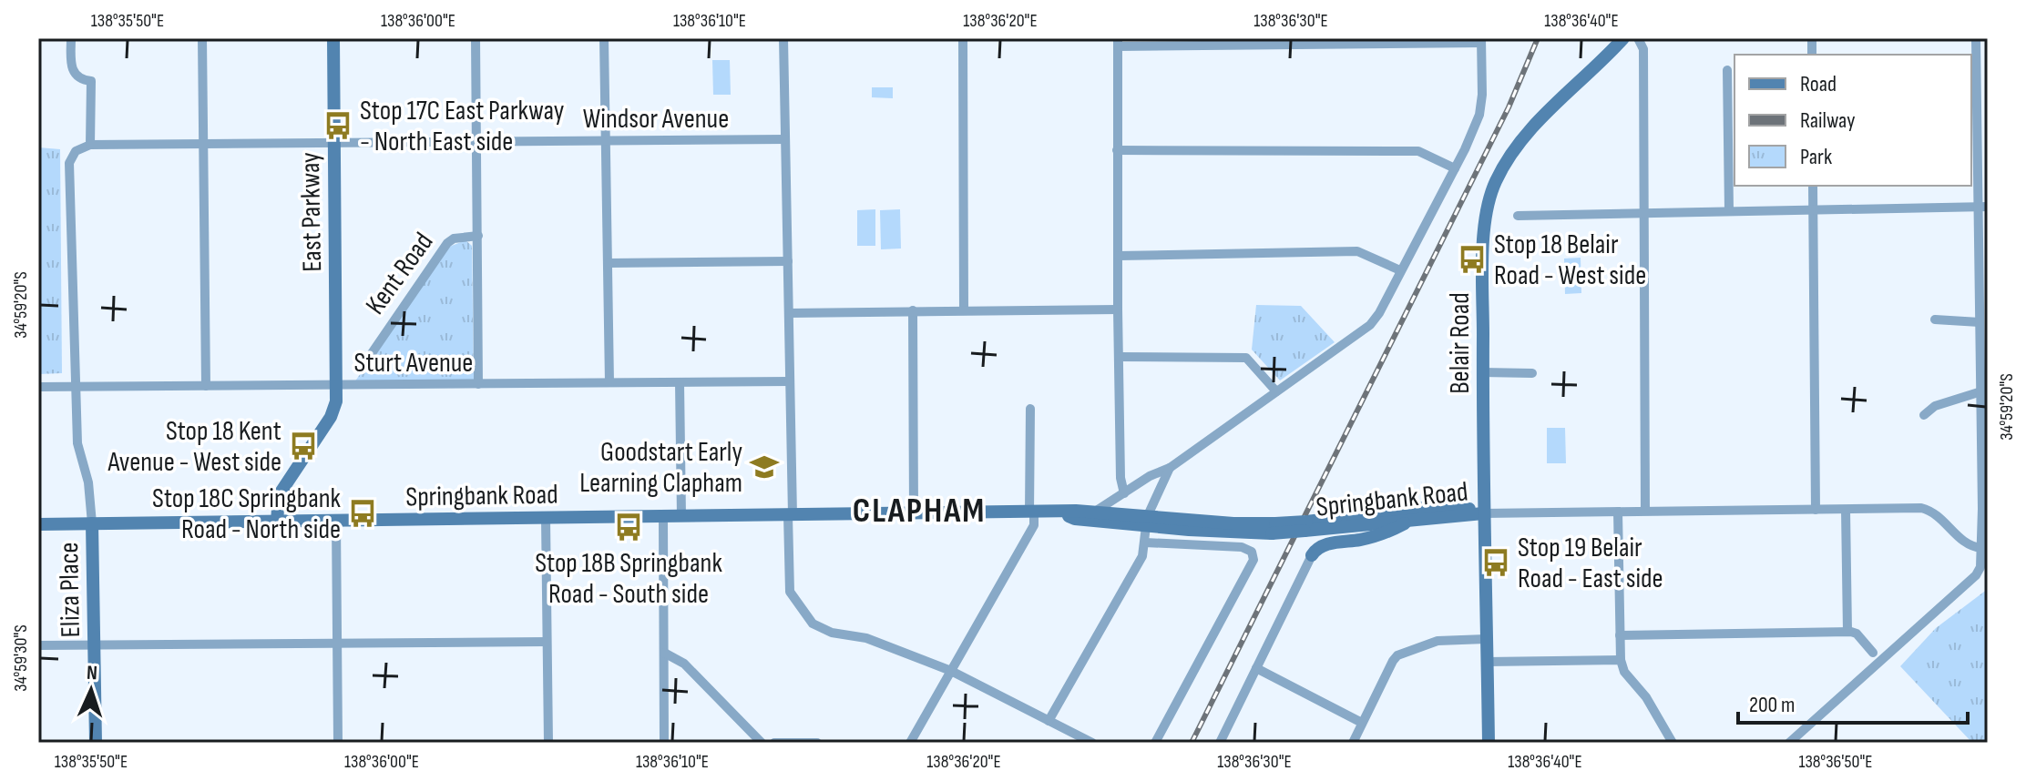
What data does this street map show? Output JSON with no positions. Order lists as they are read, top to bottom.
{
  "streets": {
    "main road": [
      "East Parkway",
      "Belair Road",
      "Springbank Road",
      "Eliza Place"
    ],
    "street": ["Windsor Avenue", "Kent Road", "Sturt Avenue"]
  },
  "crossings": [
    ["Windsor Avenue", "East Parkway"],
    ["East Parkway", "Sturt Avenue"],
    ["Belair Road", "Springbank Road"],
    ["Springbank Road", "Eliza Place"]
  ],
  "districts": ["CLAPHAM"],
  "places": {
    "bus stop": [
      "Stop 17C East Parkway - North East side",
      "Stop 18 Belair Road - West side",
      "Stop 18 Kent Avenue - West side",
      "Stop 18C Springbank Road - North side",
      "Stop 18B Springbank Road - South side",
      "Stop 19 Belair Road - East side"
    ],
    "school or university": ["Goodstart Early Learning Clapham"]
  },
  "legend": ["Road", "Railway", "Park"],
  "scale_bar": "200 m",
  "north": "top",
  "coordinates": [
    "138°35'50\"E",
    "138°36'00\"E",
    "138°36'10\"E",
    "138°36'20\"E",
    "138°36'30\"E",
    "138°36'40\"E",
    "34°59'20\"S",
    "34°59'30\"S",
    "138°36'50\"E"
  ]
}
